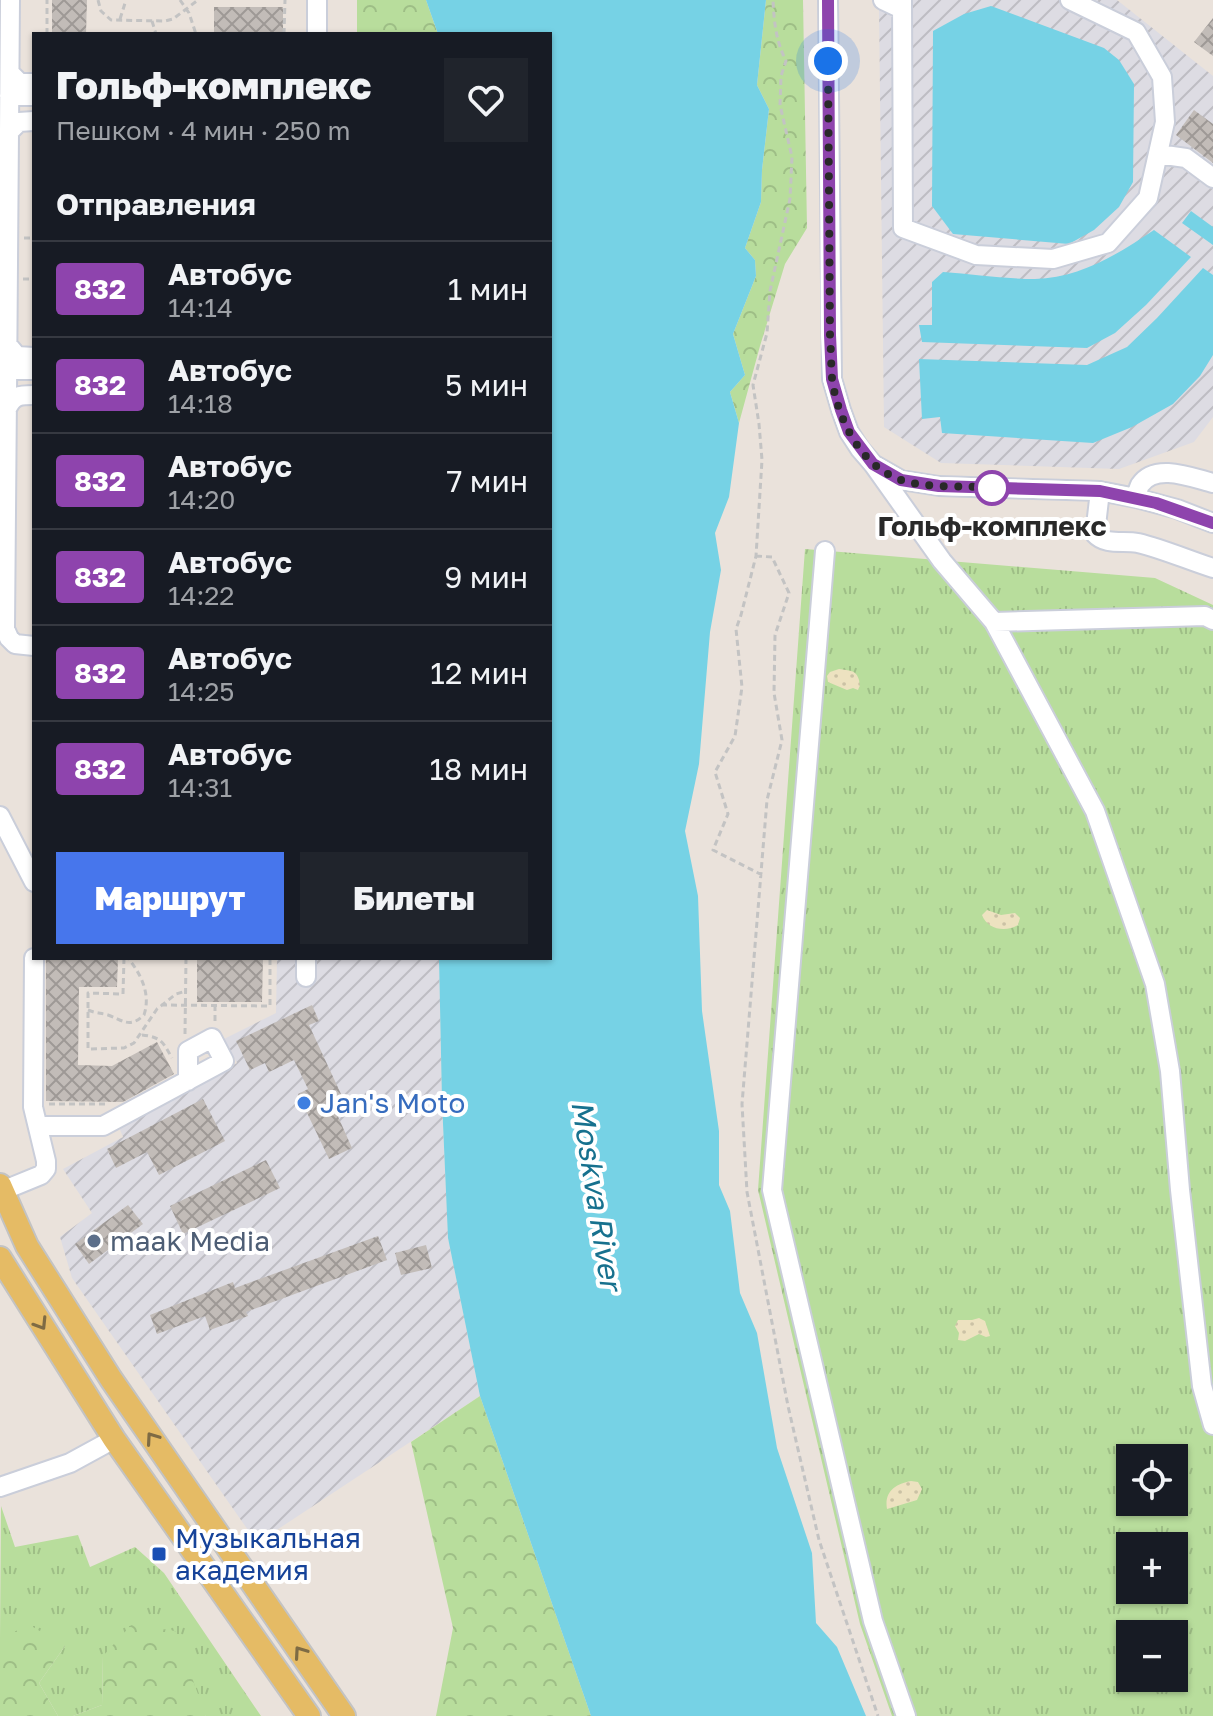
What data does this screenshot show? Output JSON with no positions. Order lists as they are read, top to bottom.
{
  "water": ["Moskva River"],
  "places": {
    "other": ["Гольф-комплекс", "Jan's Moto", "maak Media"],
    "transit": ["Музыкальная академия"]
  },
  "lines": ["bus line 832"],
  "page": {
    "heading": [
      ["Гольф-комплекс", "Пешком · 4 мин · 250 m"],
      "Отправления"
    ],
    "list": [
      {
        "mark": "832",
        "name": "Автобус",
        "note": "14:14",
        "value": "1 мин"
      },
      {
        "mark": "832",
        "name": "Автобус",
        "note": "14:18",
        "value": "5 мин"
      },
      {
        "mark": "832",
        "name": "Автобус",
        "note": "14:20",
        "value": "7 мин"
      },
      {
        "mark": "832",
        "name": "Автобус",
        "note": "14:22",
        "value": "9 мин"
      },
      {
        "mark": "832",
        "name": "Автобус",
        "note": "14:25",
        "value": "12 мин"
      },
      {
        "mark": "832",
        "name": "Автобус",
        "note": "14:31",
        "value": "18 мин"
      }
    ],
    "buttons": ["Маршрут", "Билеты"],
    "map_buttons": ["+", "−"]
  }
}
